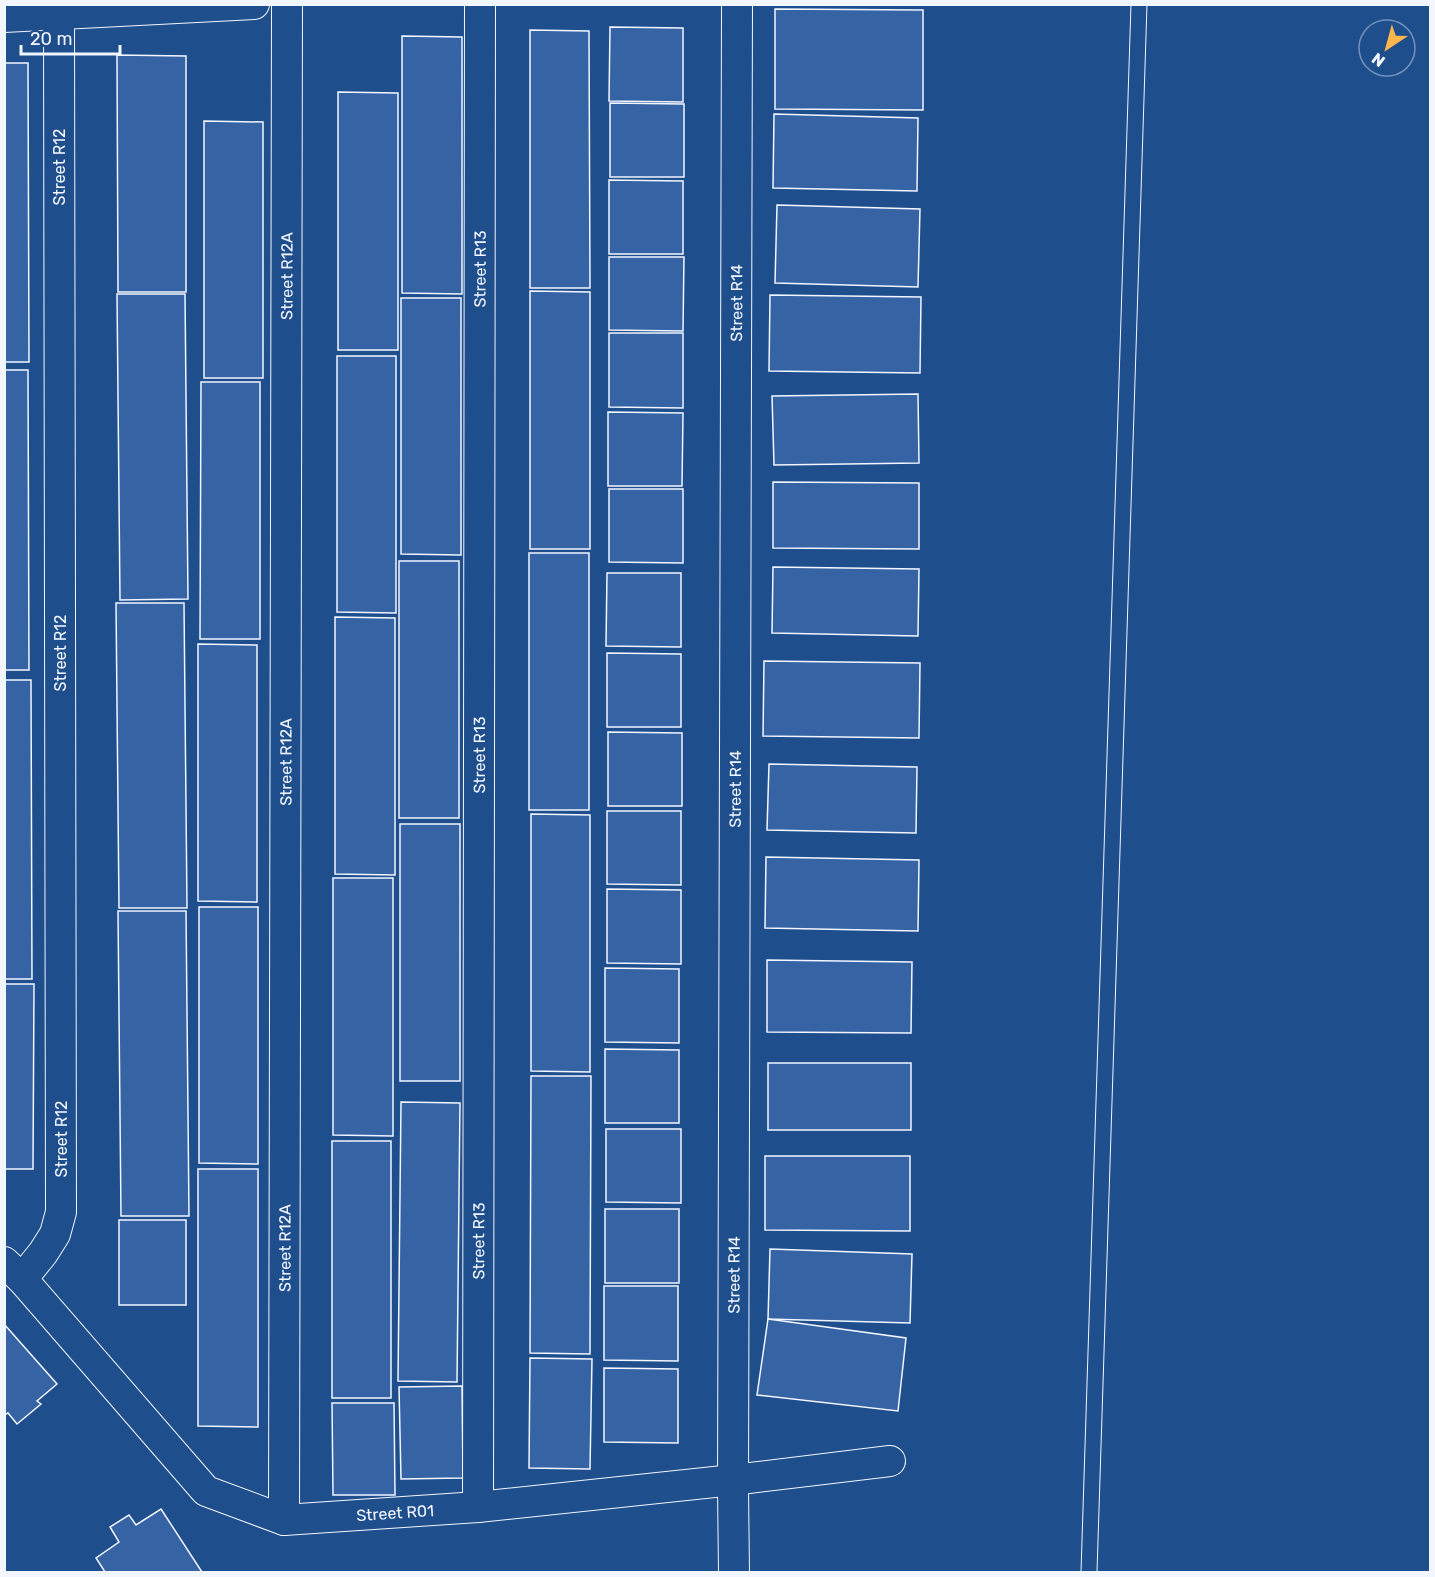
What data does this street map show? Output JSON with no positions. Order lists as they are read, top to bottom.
{
  "streets": {
    "street": [
      "Street R12",
      "Street R13",
      "Street R12A",
      "Street R14",
      "Street R01"
    ]
  },
  "crossings": [
    ["Street R12", "Street R01"],
    ["Street R13", "Street R01"],
    ["Street R12A", "Street R01"],
    ["Street R14", "Street R01"]
  ],
  "scale_bar": "20 m",
  "north": "bottom left"
}
